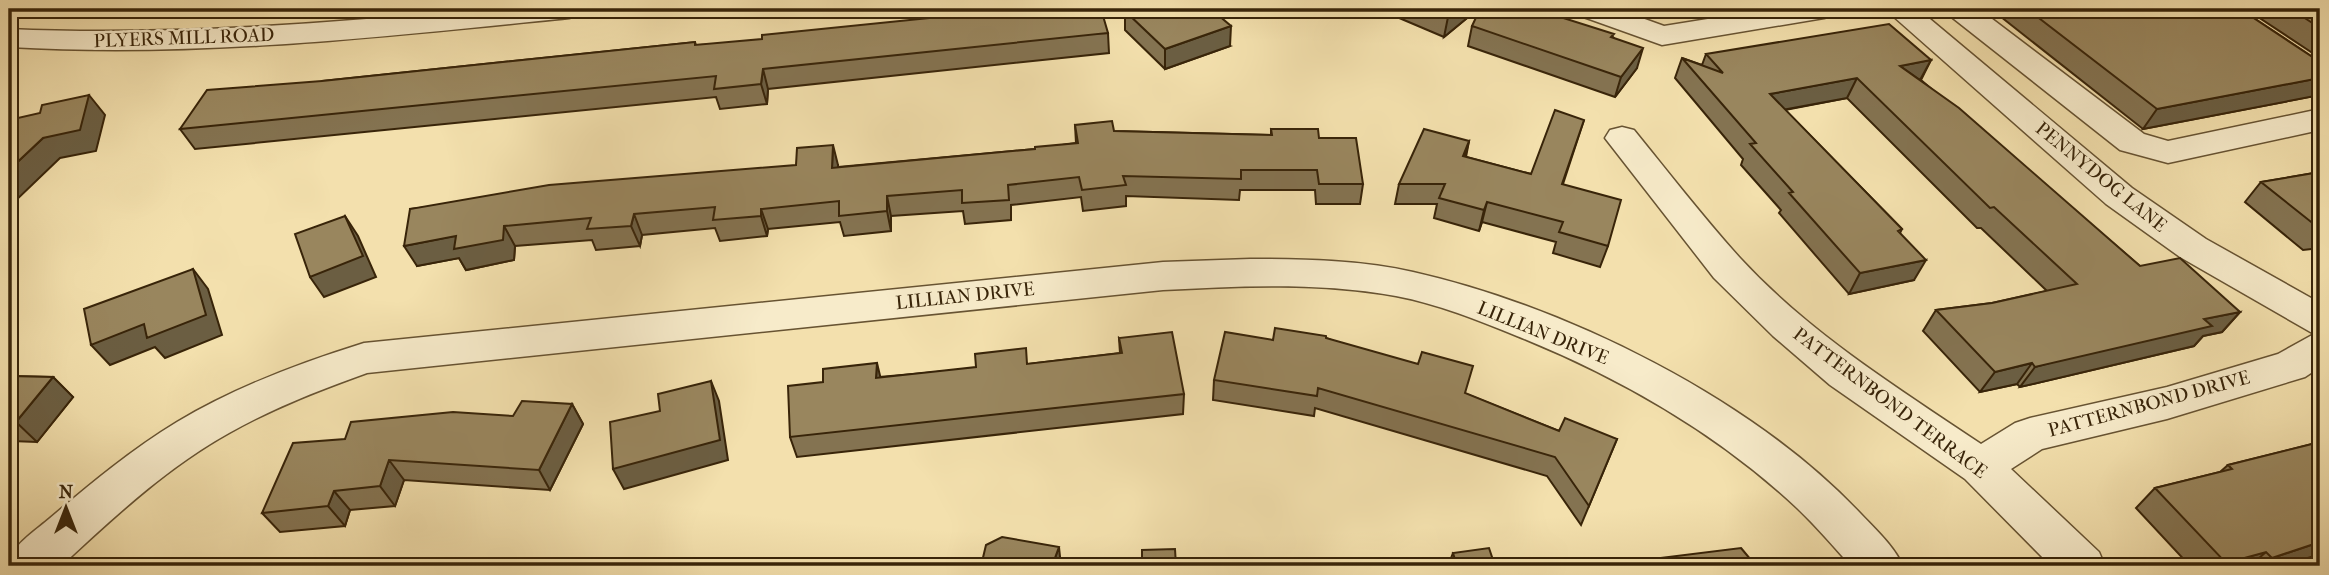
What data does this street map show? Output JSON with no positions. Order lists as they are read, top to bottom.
{
  "streets": {
    "street": [
      "PLYERS MILL ROAD",
      "PENNYDOG LANE",
      "LILLIAN DRIVE",
      "PATTERNBOND TERRACE",
      "PATTERNBOND DRIVE"
    ]
  },
  "crossings": [
    ["PATTERNBOND TERRACE", "PATTERNBOND DRIVE"]
  ],
  "north": "top"
}
